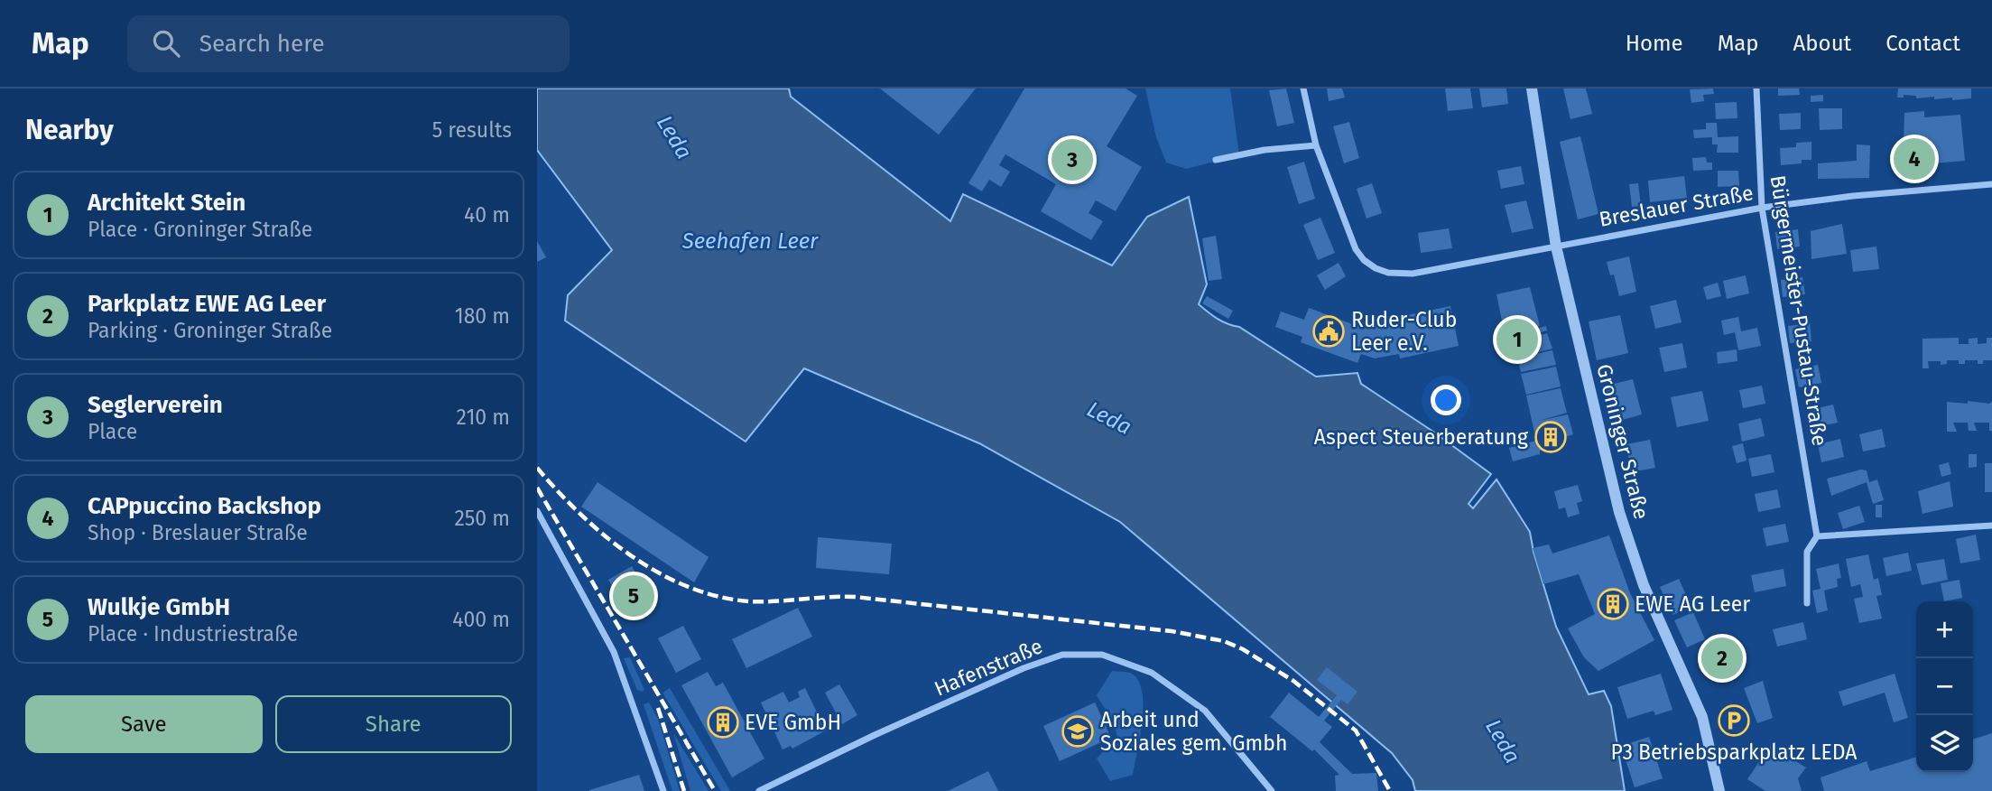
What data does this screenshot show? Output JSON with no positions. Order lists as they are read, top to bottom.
{
  "streets": {
    "street": [
      "Breslauer Straße",
      "Bürgermeister-Pustau-Straße",
      "Groninger Straße",
      "Hafenstraße"
    ]
  },
  "crossings": [
    ["Breslauer Straße", "Bürgermeister-Pustau-Straße"],
    ["Breslauer Straße", "Groninger Straße"]
  ],
  "water": ["Leda", "Seehafen Leer"],
  "places": {
    "public building": ["Ruder-Club Leer e.V."],
    "building": ["Aspect Steuerberatung", "EWE AG Leer", "EVE GmbH"],
    "parking": ["P3 Betriebsparkplatz LEDA"],
    "school or university": ["Arbeit und Soziales gem. Gmbh"]
  },
  "page": {
    "header": "Map",
    "search": "Search here",
    "nav": [
      "Home",
      "Map",
      "About",
      "Contact"
    ],
    "heading": ["Nearby", "5 results"],
    "pins": [
      "4",
      "3",
      "1",
      "5",
      "2"
    ],
    "list": [
      {
        "mark": "1",
        "name": "Architekt Stein",
        "note": "Place · Groninger Straße",
        "value": "40 m"
      },
      {
        "mark": "2",
        "name": "Parkplatz EWE AG Leer",
        "note": "Parking · Groninger Straße",
        "value": "180 m"
      },
      {
        "mark": "3",
        "name": "Seglerverein",
        "note": "Place",
        "value": "210 m"
      },
      {
        "mark": "4",
        "name": "CAPpuccino Backshop",
        "note": "Shop · Breslauer Straße",
        "value": "250 m"
      },
      {
        "mark": "5",
        "name": "Wulkje GmbH",
        "note": "Place · Industriestraße",
        "value": "400 m"
      }
    ],
    "map_buttons": ["+", "−"],
    "buttons": ["Save", "Share"]
  }
}
